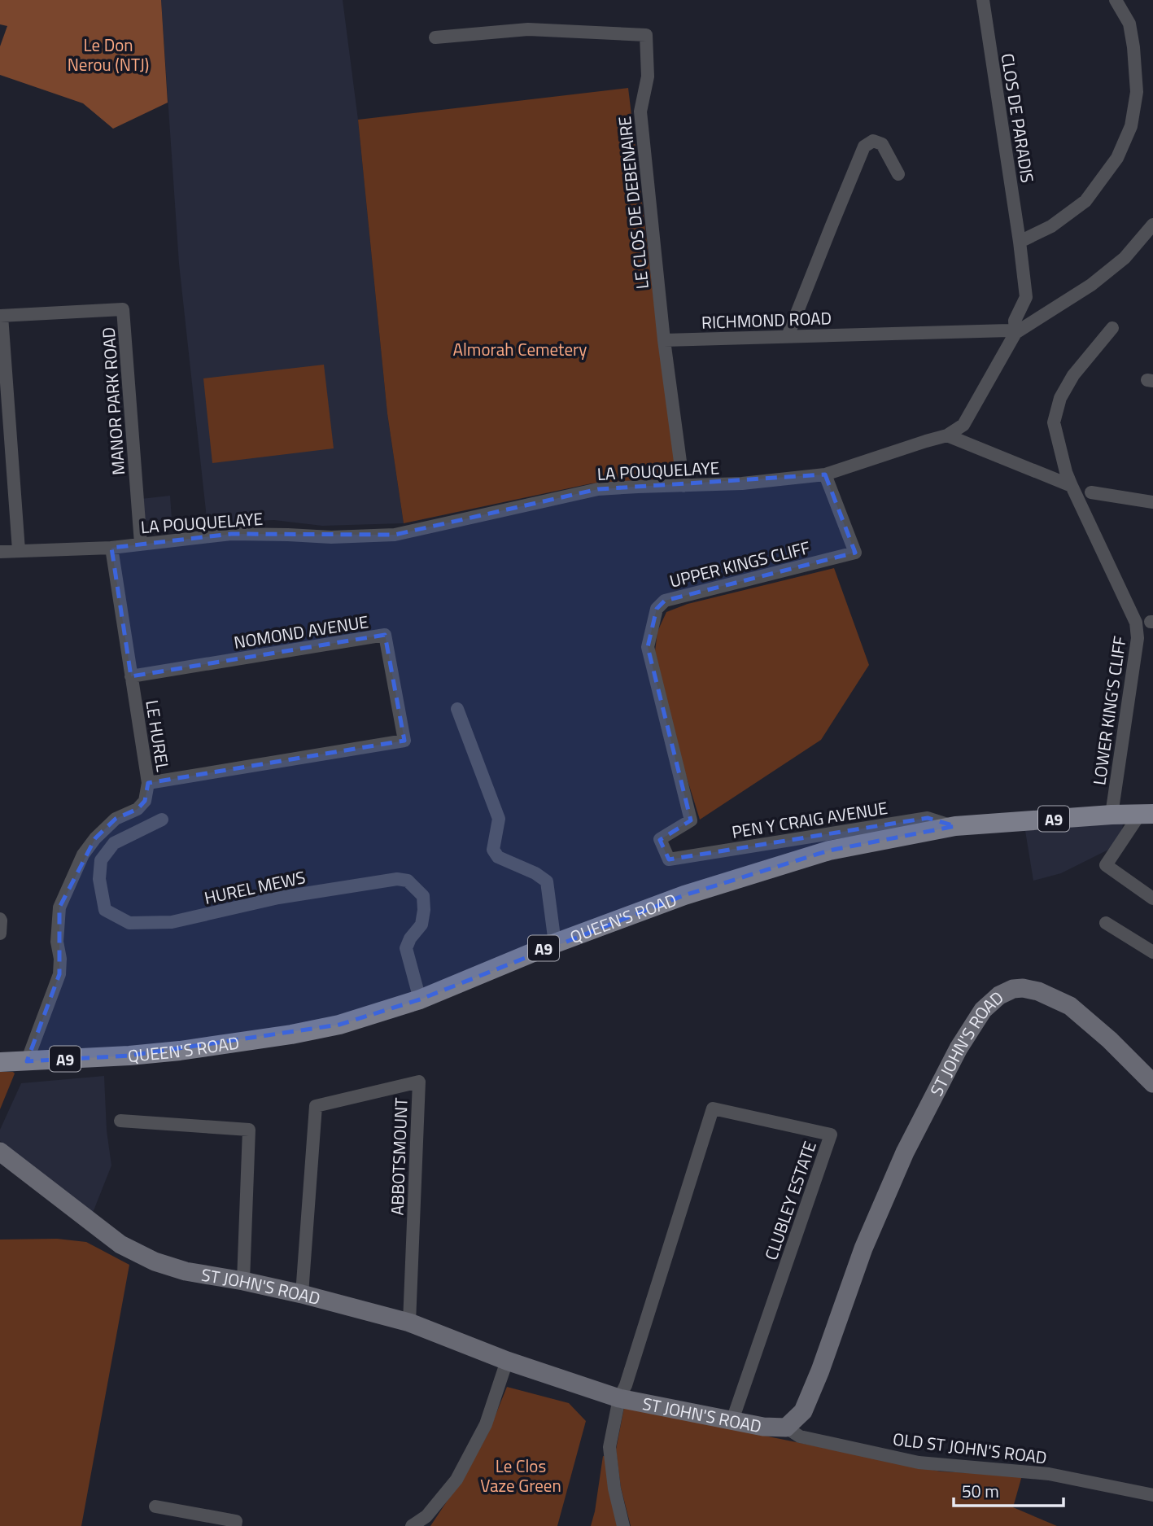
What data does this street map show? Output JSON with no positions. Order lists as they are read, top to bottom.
{
  "streets": {
    "main road": ["A9", "QUEEN'S ROAD", "ST JOHN'S ROAD"],
    "street": [
      "CLOS DE PARADIS",
      "LE CLOS DE DEBENAIRE",
      "RICHMOND ROAD",
      "MANOR PARK ROAD",
      "LA POUQUELAYE",
      "UPPER KINGS CLIFF",
      "NOMOND AVENUE",
      "LOWER KING'S CLIFF",
      "LE HUREL",
      "PEN Y CRAIG AVENUE",
      "HUREL MEWS",
      "ABBOTSMOUNT",
      "CLUBLEY ESTATE",
      "OLD ST JOHN'S ROAD"
    ]
  },
  "crossings": [
    ["CLOS DE PARADIS", "RICHMOND ROAD"],
    ["CLOS DE PARADIS", "LA POUQUELAYE"],
    ["LE CLOS DE DEBENAIRE", "RICHMOND ROAD"],
    ["RICHMOND ROAD", "LA POUQUELAYE"],
    ["MANOR PARK ROAD", "LA POUQUELAYE"],
    ["LA POUQUELAYE", "UPPER KINGS CLIFF"],
    ["LA POUQUELAYE", "LE HUREL"],
    ["UPPER KINGS CLIFF", "PEN Y CRAIG AVENUE"],
    ["NOMOND AVENUE", "LE HUREL"],
    ["LOWER KING'S CLIFF", "QUEEN'S ROAD"],
    ["LE HUREL", "QUEEN'S ROAD"],
    ["PEN Y CRAIG AVENUE", "QUEEN'S ROAD"],
    ["HUREL MEWS", "QUEEN'S ROAD"],
    ["ST JOHN'S ROAD", "ABBOTSMOUNT"],
    ["ST JOHN'S ROAD", "CLUBLEY ESTATE"],
    ["ST JOHN'S ROAD", "OLD ST JOHN'S ROAD"]
  ],
  "parks": ["Le Don Nerou (NTJ)", "Almorah Cemetery", "Le Clos Vaze Green"],
  "scale_bar": "50 m"
}
